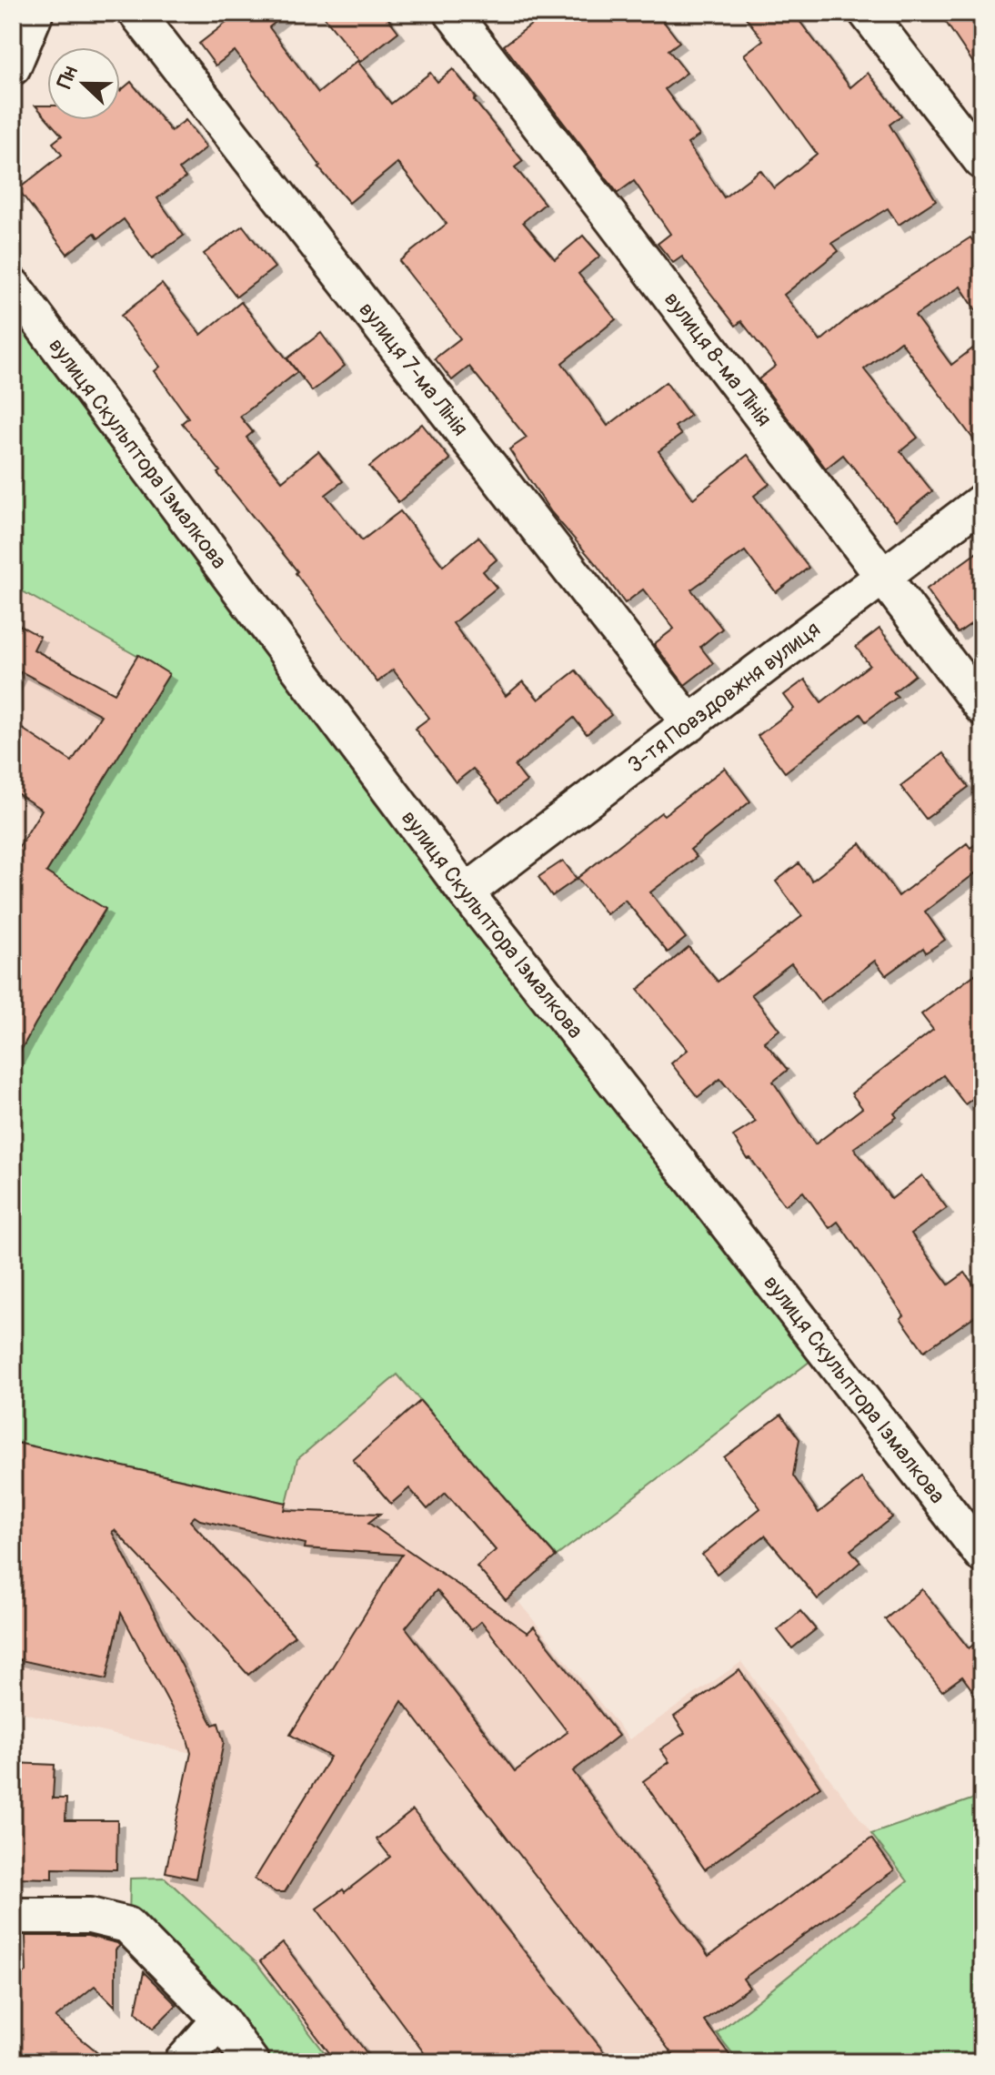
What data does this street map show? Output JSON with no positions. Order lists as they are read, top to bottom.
{
  "streets": {
    "street": [
      "вулиця 8-ма Лінія",
      "вулиця 7-ма Лінія",
      "вулиця Скульптора Ізмалкова",
      "3-тя Повздовжня вулиця"
    ]
  },
  "crossings": [
    ["вулиця 8-ма Лінія", "3-тя Повздовжня вулиця"],
    ["вулиця 7-ма Лінія", "3-тя Повздовжня вулиця"],
    ["вулиця Скульптора Ізмалкова", "3-тя Повздовжня вулиця"]
  ],
  "north": "left"
}
